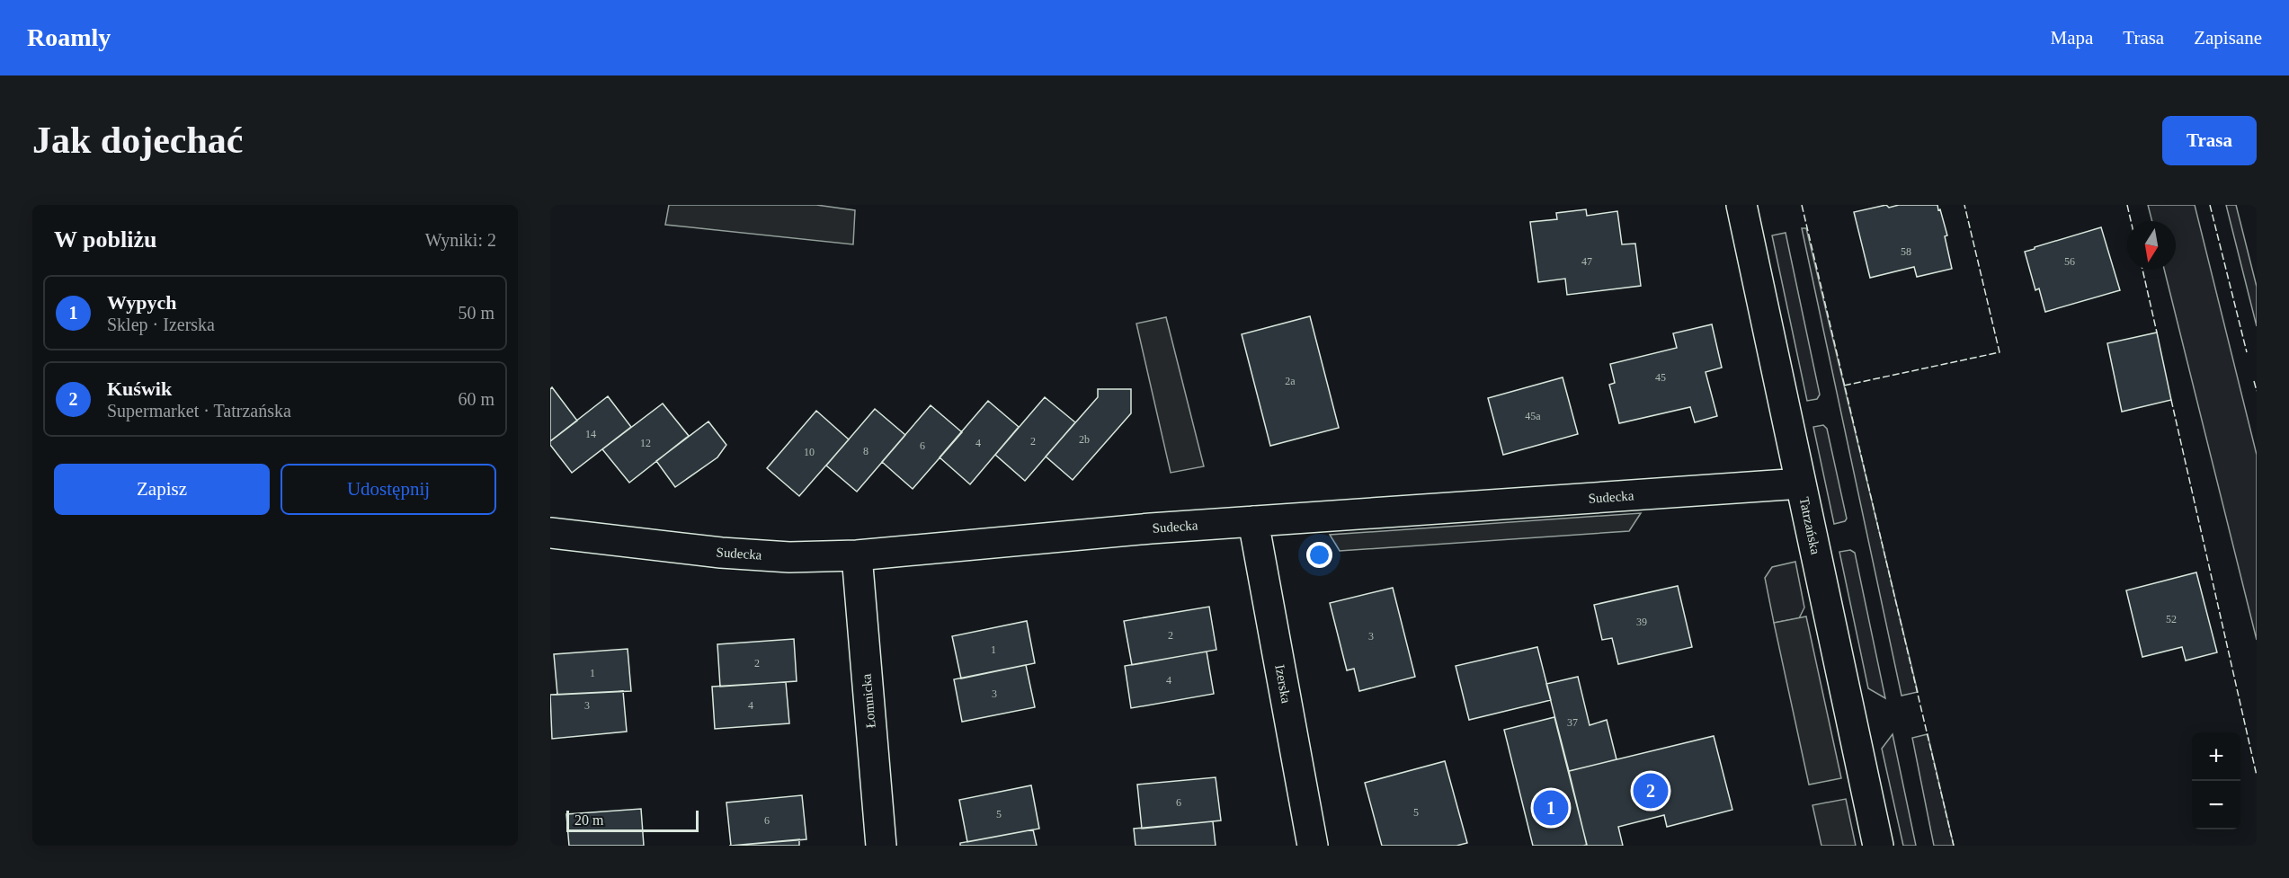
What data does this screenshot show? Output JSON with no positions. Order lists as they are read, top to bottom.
{
  "streets": {
    "street": [
      "Sudecka",
      "Tatrzańska",
      "Izerska",
      "Łomnicka"
    ]
  },
  "crossings": [
    ["Sudecka", "Tatrzańska"],
    ["Sudecka", "Izerska"],
    ["Sudecka", "Łomnicka"]
  ],
  "house_numbers": [
    "58",
    "47",
    "56",
    "45",
    "2a",
    "45a",
    "14",
    "2b",
    "2",
    "12",
    "4",
    "6",
    "8",
    "10",
    "52",
    "39",
    "2",
    "3",
    "1",
    "2",
    "1",
    "4",
    "3",
    "3",
    "4",
    "37",
    "6",
    "5",
    "5",
    "6"
  ],
  "scale_bar": "20 m",
  "north": "bottom",
  "page": {
    "header": "Roamly",
    "nav": ["Mapa", "Trasa", "Zapisane"],
    "buttons": [
      "Trasa",
      ["Zapisz", "Udostępnij"]
    ],
    "title": "Jak dojechać",
    "heading": ["W pobliżu", "Wyniki: 2"],
    "list": [
      {
        "mark": "1",
        "name": "Wypych",
        "note": "Sklep · Izerska",
        "value": "50 m"
      },
      {
        "mark": "2",
        "name": "Kuświk",
        "note": "Supermarket · Tatrzańska",
        "value": "60 m"
      }
    ],
    "map_buttons": ["+", "−"],
    "pins": ["2", "1"],
    "scale": "20 m"
  }
}
